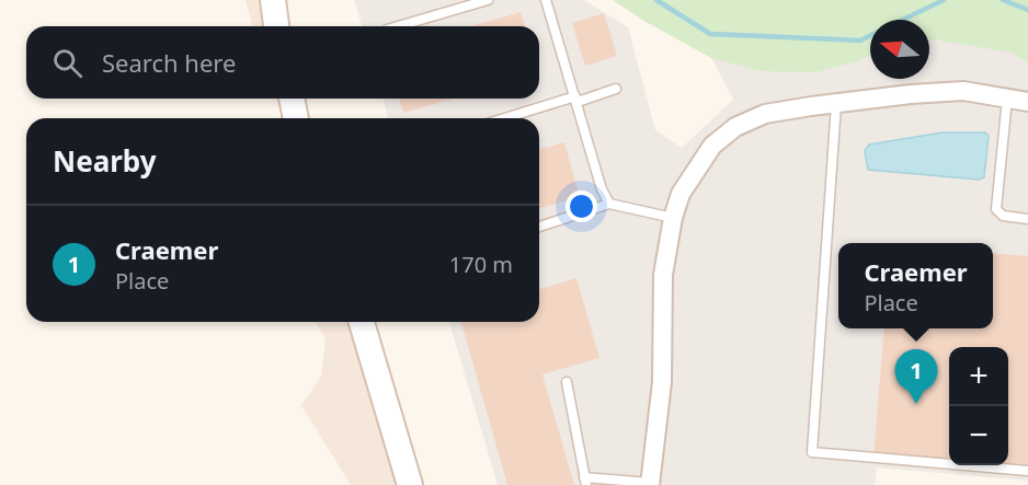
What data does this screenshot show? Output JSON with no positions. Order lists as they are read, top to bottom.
{
  "north": "left",
  "page": {
    "search": "Search here",
    "heading": "Nearby",
    "list": [
      {
        "mark": "1",
        "name": "Craemer",
        "note": "Place",
        "value": "170 m"
      }
    ],
    "popup": ["Craemer", "Place"],
    "map_buttons": ["+", "−"],
    "pins": "1"
  }
}
